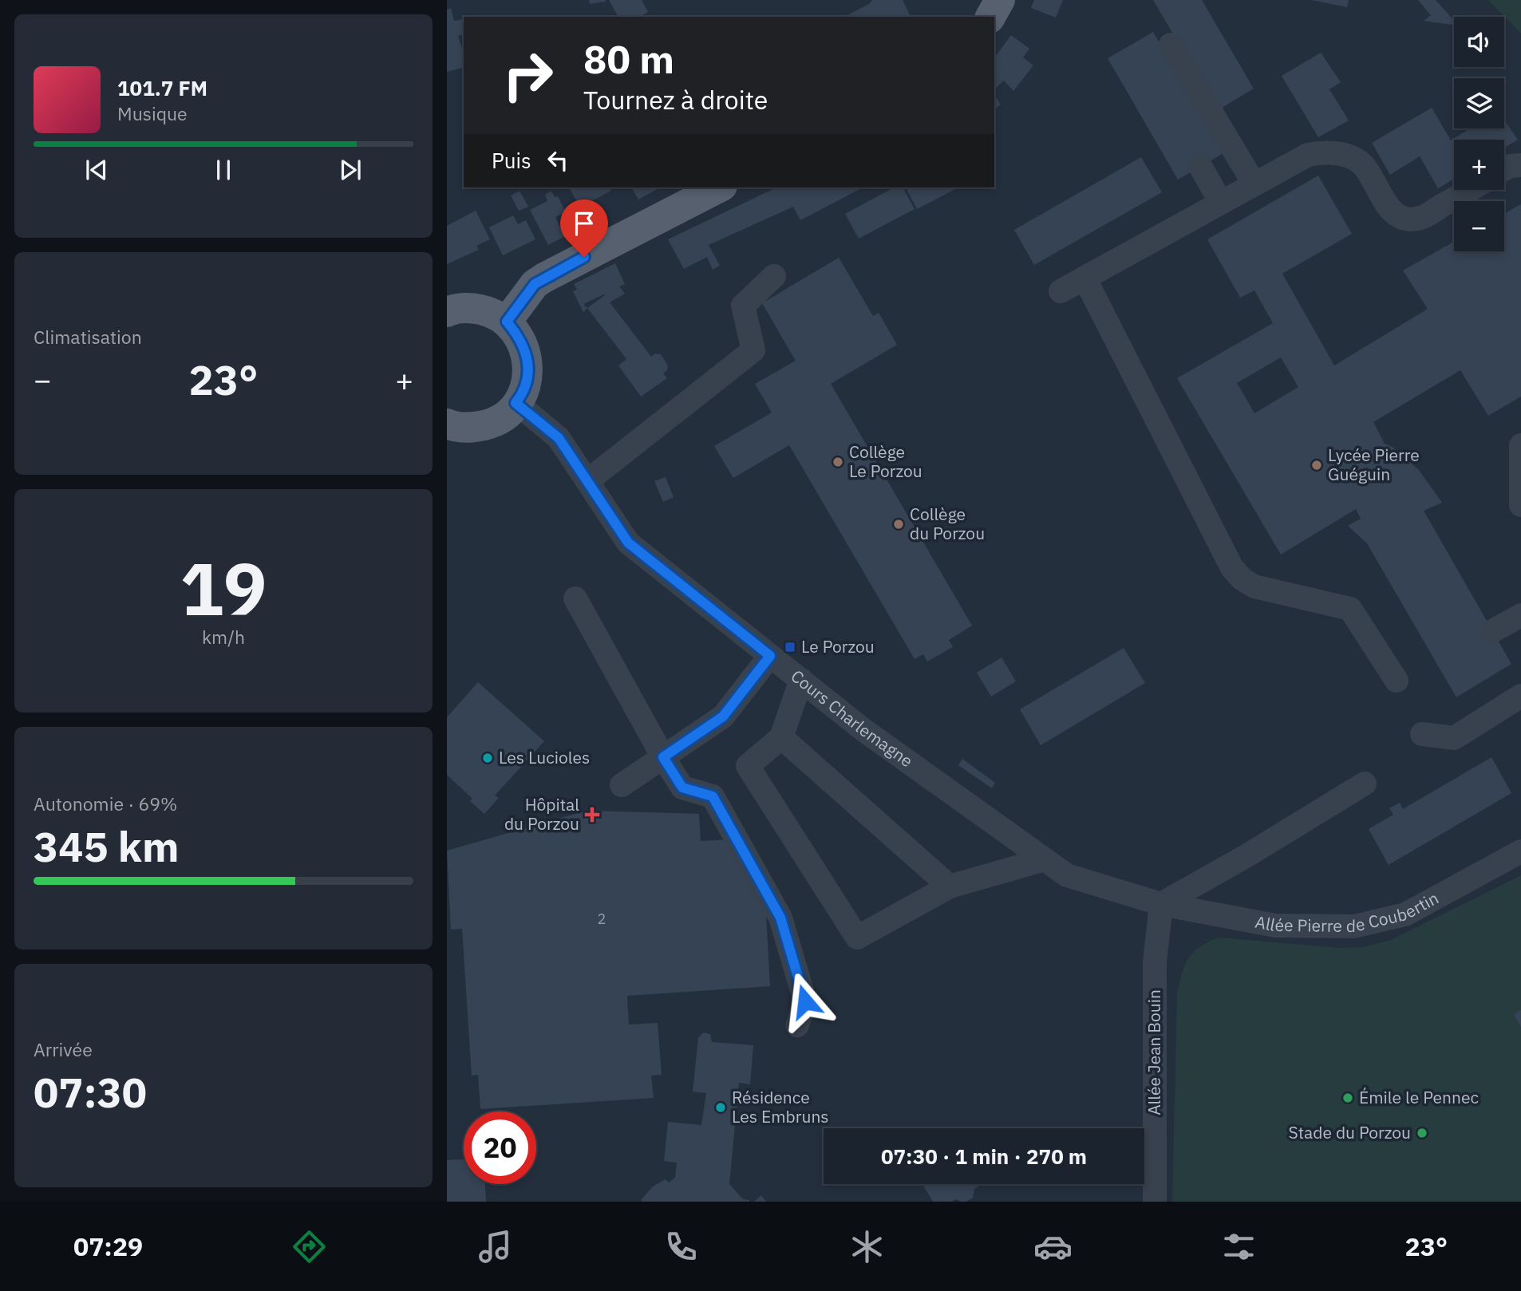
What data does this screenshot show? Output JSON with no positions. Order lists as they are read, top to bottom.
{
  "streets": {
    "street": ["Cours Charlemagne", "Allée Pierre de Coubertin", "Allée Jean Bouin"]
  },
  "crossings": [
    ["Cours Charlemagne", "Allée Pierre de Coubertin"],
    ["Cours Charlemagne", "Allée Jean Bouin"],
    ["Allée Pierre de Coubertin", "Allée Jean Bouin"]
  ],
  "places": {
    "other": [
      "Collège Le Porzou",
      "Lycée Pierre Guéguin",
      "Collège du Porzou",
      "Les Lucioles",
      "Émile le Pennec",
      "Résidence Les Embruns",
      "Stade du Porzou"
    ],
    "transit": ["Le Porzou"],
    "health": ["Hôpital du Porzou"]
  },
  "house_numbers": ["2"],
  "page": {
    "map_buttons": ["+", "−"],
    "turn": ["80 m", "Tournez à droite"],
    "song": ["101.7 FM", "Musique"],
    "then": "Puis",
    "tile": [
      "Climatisation",
      ["19", "km/h"],
      ["Autonomie · 69%", "345 km"],
      ["Arrivée", "07:30"]
    ],
    "heat": ["−", "23°", "+"],
    "limit": "20",
    "trip": "07:30 · 1 min · 270 m",
    "tabs": ["07:29", "23°"]
  }
}
